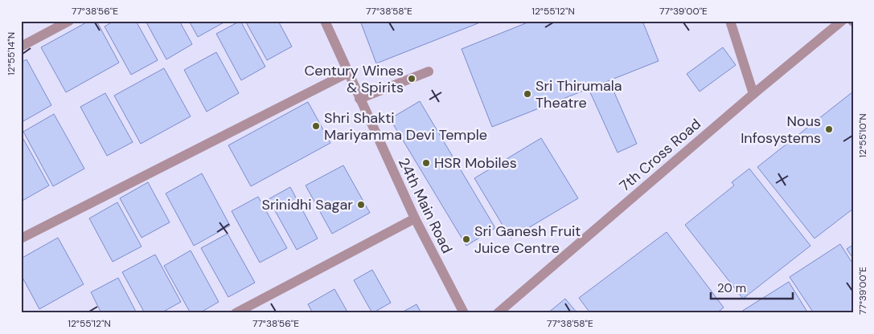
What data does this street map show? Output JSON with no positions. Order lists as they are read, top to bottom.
{
  "streets": {
    "street": ["7th Cross Road", "24th Main Road"]
  },
  "places": [
    "Century Wines & Spirits",
    "Sri Thirumala Theatre",
    "Shri Shakti Mariyamma Devi Temple",
    "Nous Infosystems",
    "HSR Mobiles",
    "Srinidhi Sagar",
    "Sri Ganesh Fruit Juice Centre"
  ],
  "scale_bar": "20 m",
  "coordinates": [
    "77°38'56\"E",
    "77°38'58\"E",
    "12°55'12\"N",
    "77°39'00\"E",
    "12°55'14\"N",
    "12°55'10\"N"
  ]
}
